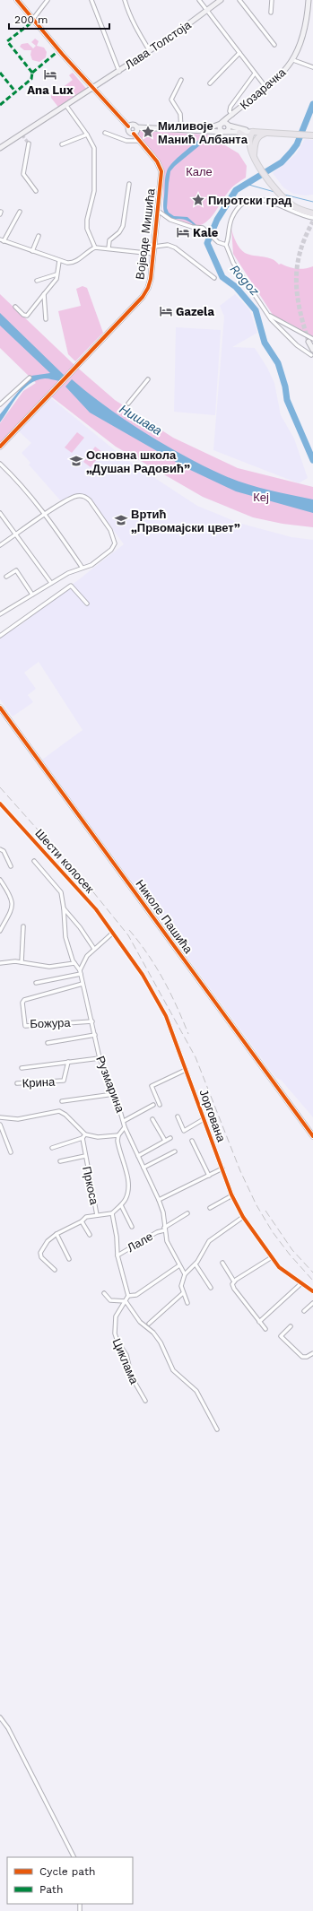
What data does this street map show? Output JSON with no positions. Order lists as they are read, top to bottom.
{
  "streets": {
    "main road": [
      "Лава Толстоја",
      "Козарачка",
      "Војводе Мишића",
      "Николе Пашића"
    ],
    "street": [
      "Шести колосек",
      "Божура",
      "Крина",
      "Рузмарина",
      "Јоргована",
      "Пркоса",
      "Лале",
      "Циклама"
    ]
  },
  "crossings": [
    ["Шести колосек", "Јоргована"],
    ["Божура", "Рузмарина"],
    ["Крина", "Рузмарина"],
    ["Рузмарина", "Лале"]
  ],
  "water": ["Rogoz", "Нишава"],
  "parks": ["Кале", "Кеј"],
  "places": {
    "hotel": ["Ana Lux", "Kale", "Gazela"],
    "place": ["Миливоје Манић Албанта", "Пиротски град"],
    "school or university": ["Основна школа „Душан Радовић”", "Вртић „Првомајски цвет”"]
  },
  "legend": ["Cycle path", "Path"],
  "scale_bar": "200 m"
}
